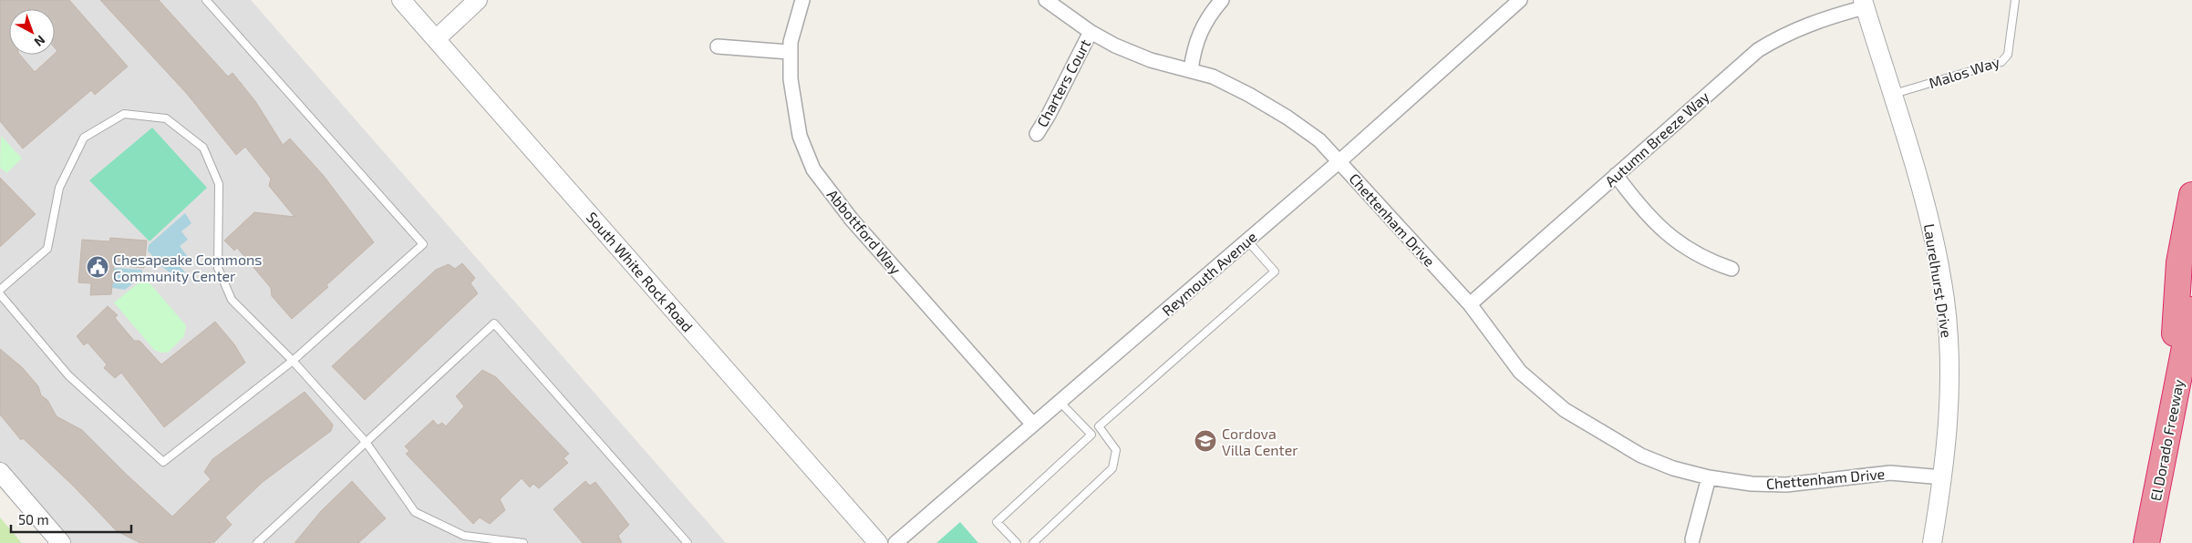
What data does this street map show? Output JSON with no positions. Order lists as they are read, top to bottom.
{
  "streets": {
    "highway": ["El Dorado Freeway"],
    "street": [
      "Charters Court",
      "Autumn Breeze Way",
      "Chettenham Drive",
      "Abbottford Way",
      "South White Rock Road",
      "Reymouth Avenue",
      "Laurelhurst Drive"
    ],
    "lane": ["Malos Way"]
  },
  "crossings": [
    ["Malos Way", "Laurelhurst Drive"],
    ["Charters Court", "Chettenham Drive"],
    ["Autumn Breeze Way", "Chettenham Drive"],
    ["Autumn Breeze Way", "Laurelhurst Drive"],
    ["Chettenham Drive", "Reymouth Avenue"],
    ["Chettenham Drive", "Laurelhurst Drive"],
    ["Abbottford Way", "Reymouth Avenue"]
  ],
  "places": {
    "public building": ["Chesapeake Commons Community Center"],
    "school or university": ["Cordova Villa Center"]
  },
  "scale_bar": "50 m",
  "north": "bottom right"
}
